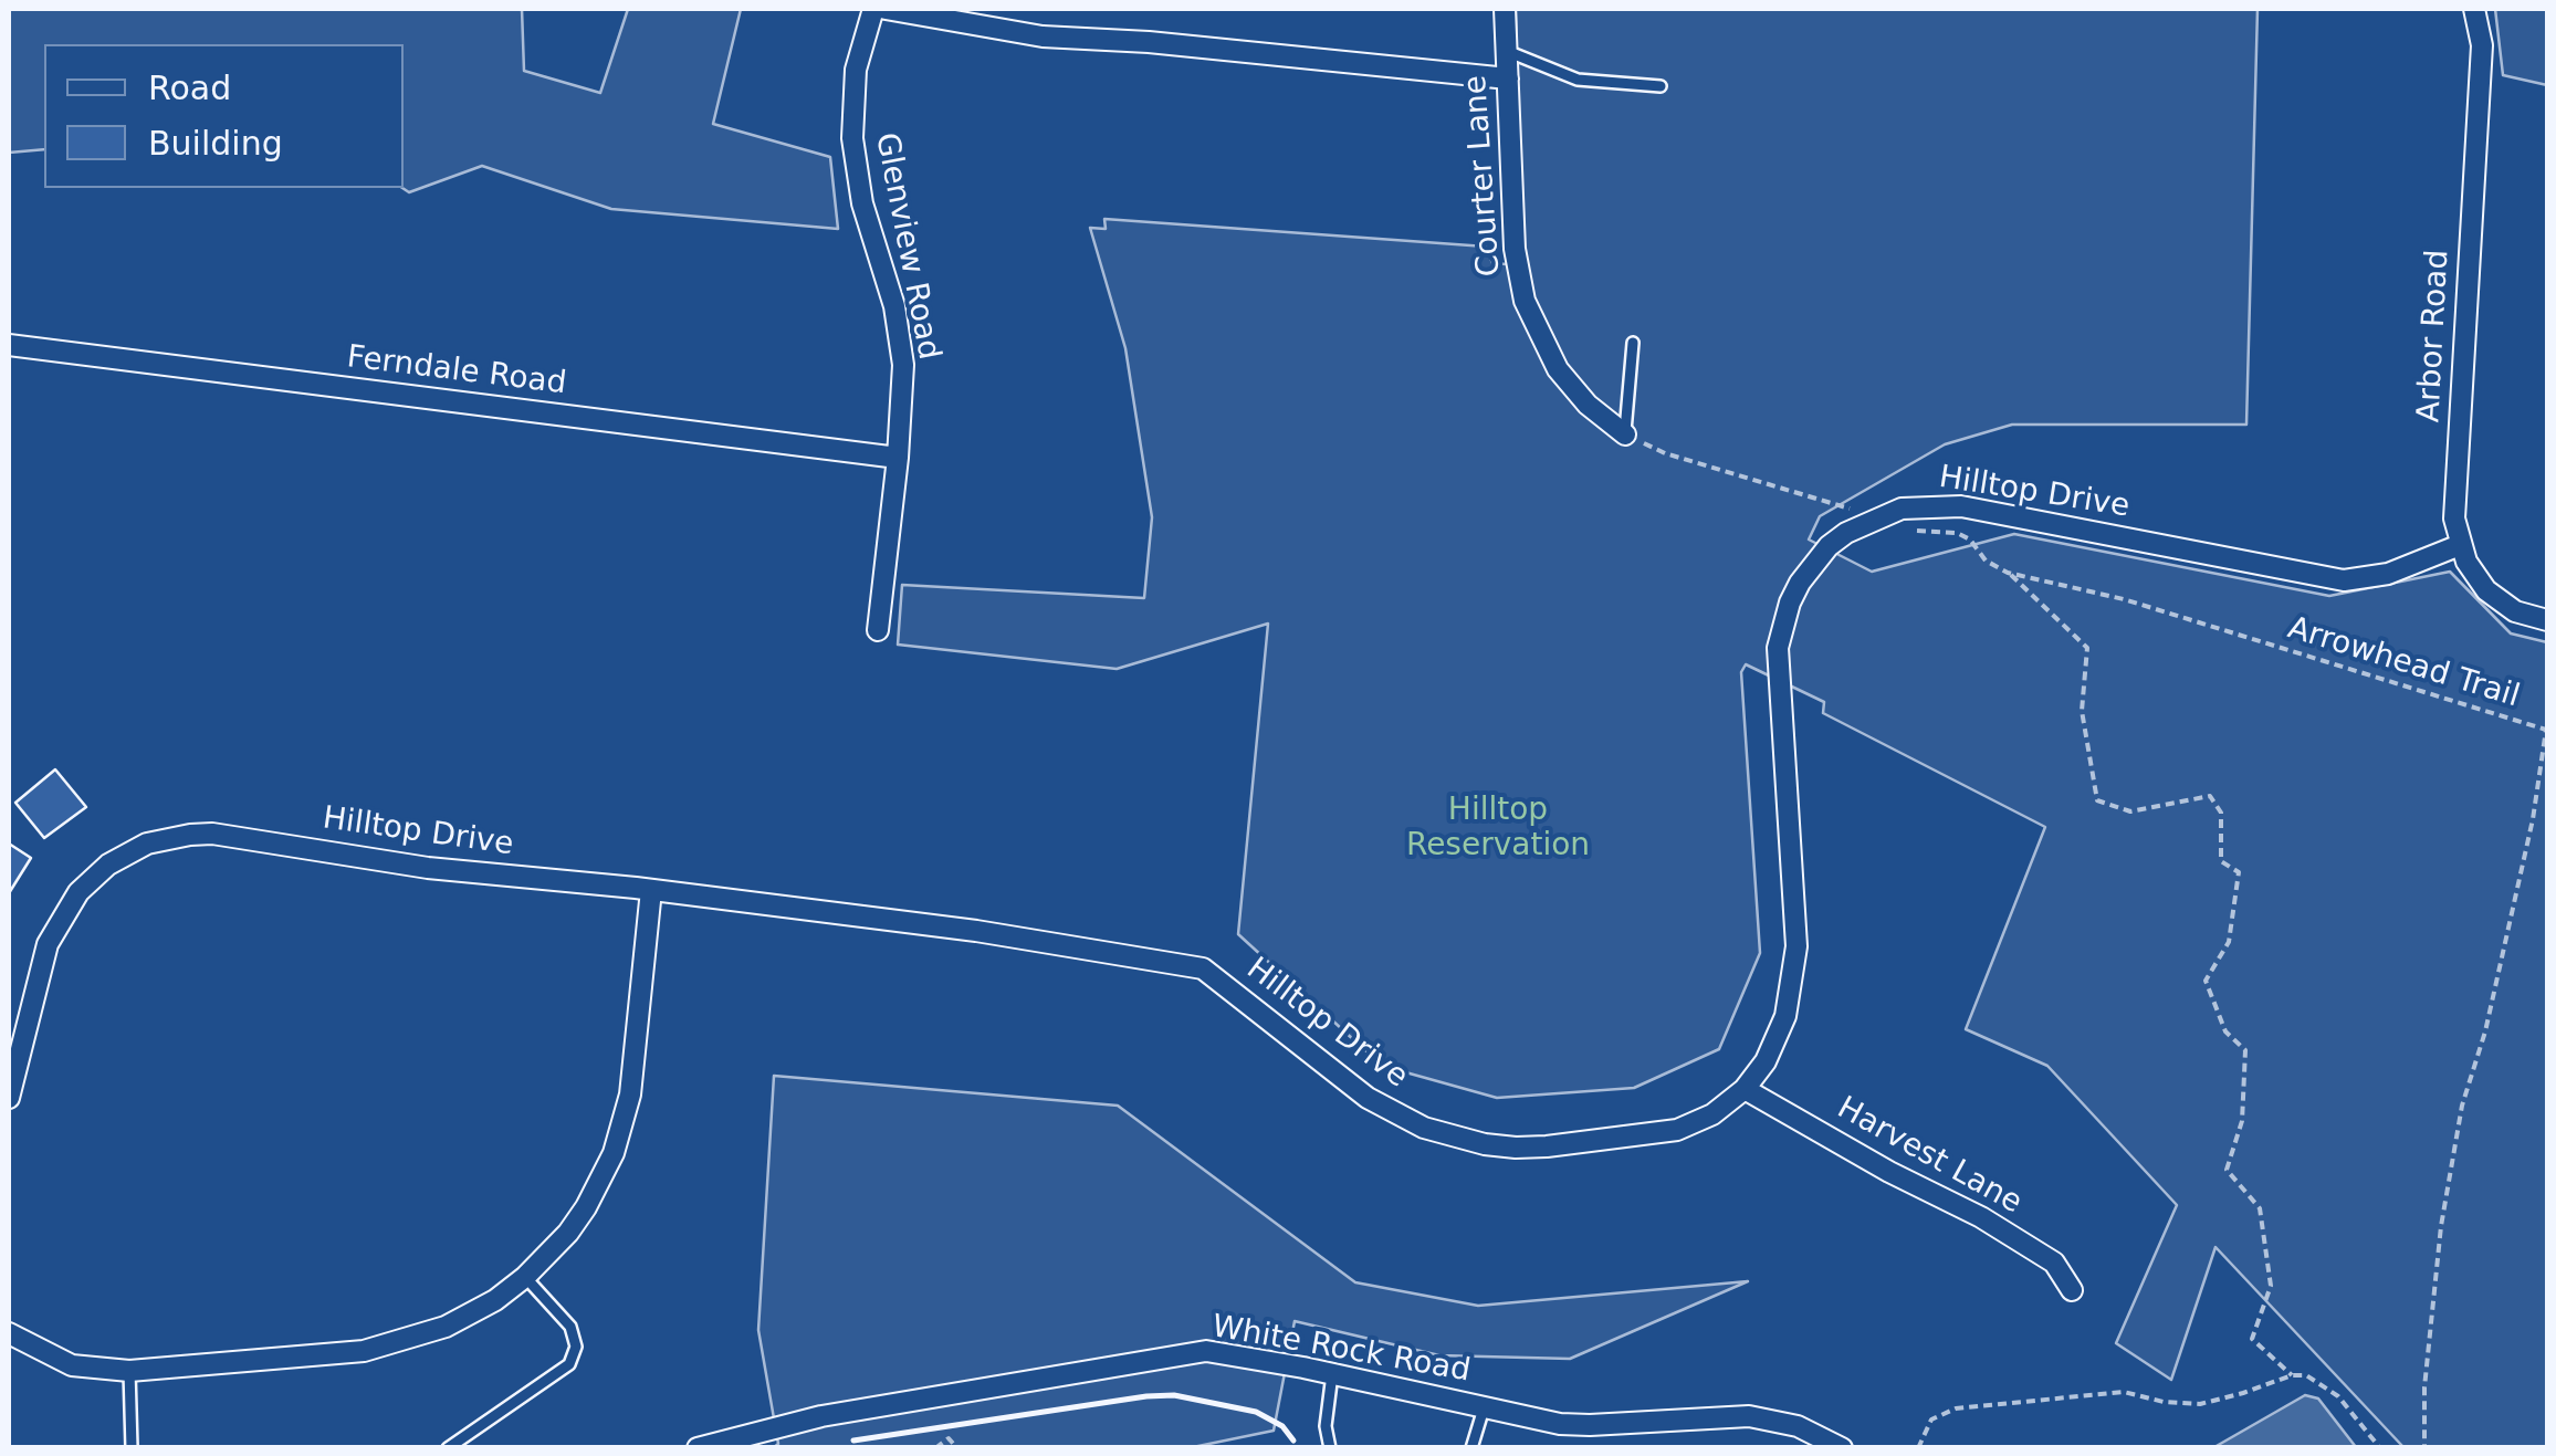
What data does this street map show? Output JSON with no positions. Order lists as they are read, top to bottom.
{
  "streets": {
    "street": [
      "Courter Lane",
      "Glenview Road",
      "Arbor Road",
      "Ferndale Road",
      "Hilltop Drive",
      "Harvest Lane",
      "White Rock Road"
    ],
    "path": ["Arrowhead Trail"]
  },
  "crossings": [
    ["Glenview Road", "Ferndale Road"],
    ["Arbor Road", "Hilltop Drive"],
    ["Hilltop Drive", "Harvest Lane"]
  ],
  "parks": ["Hilltop Reservation"],
  "legend": ["Road", "Building"]
}
